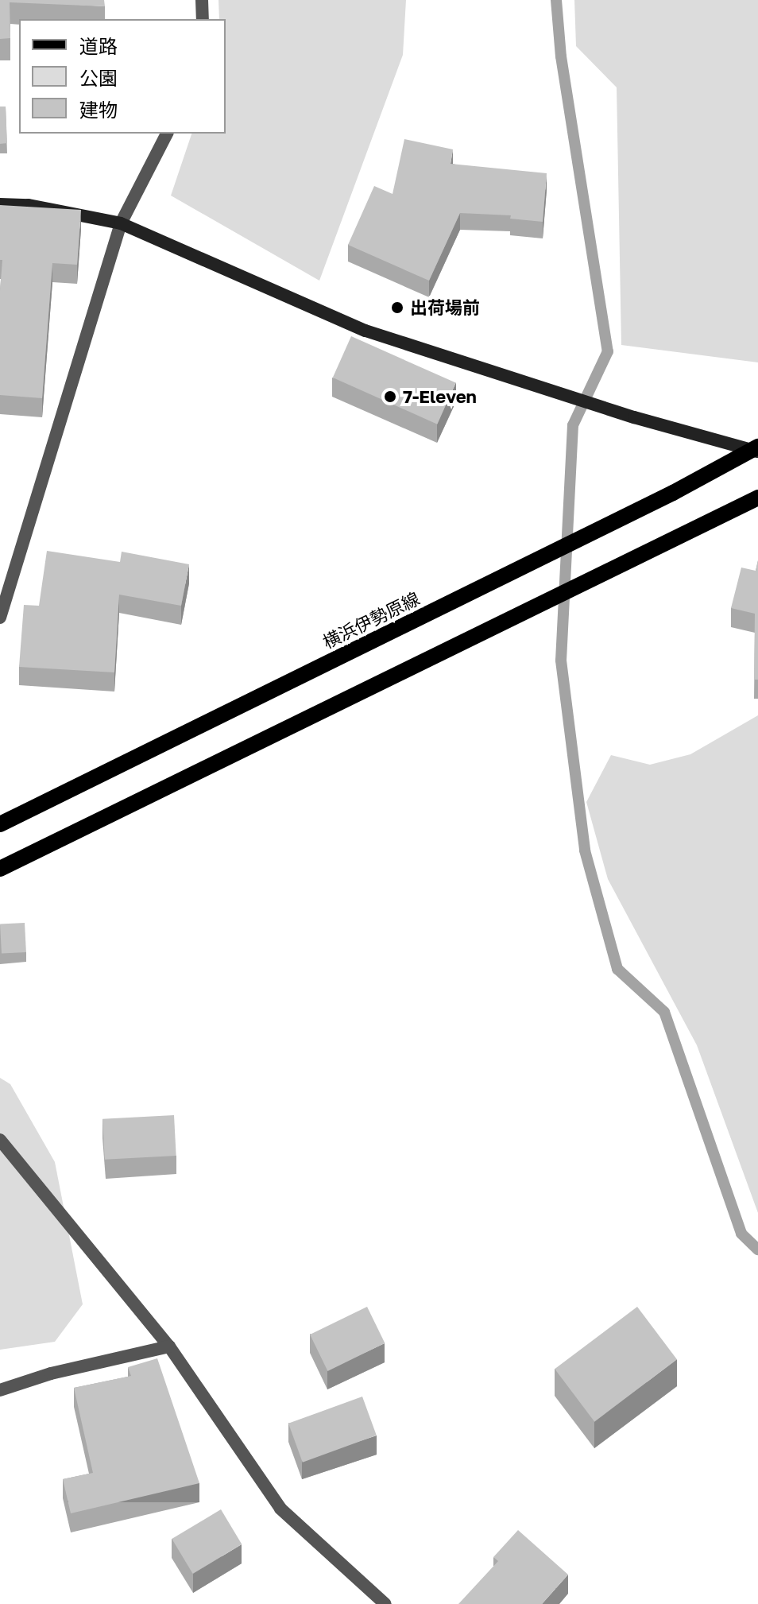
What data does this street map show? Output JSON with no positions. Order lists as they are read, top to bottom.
{
  "streets": {
    "main road": ["横浜伊勢原線"]
  },
  "places": ["出荷場前", "7-Eleven"],
  "legend": ["道路", "公園", "建物"]
}
